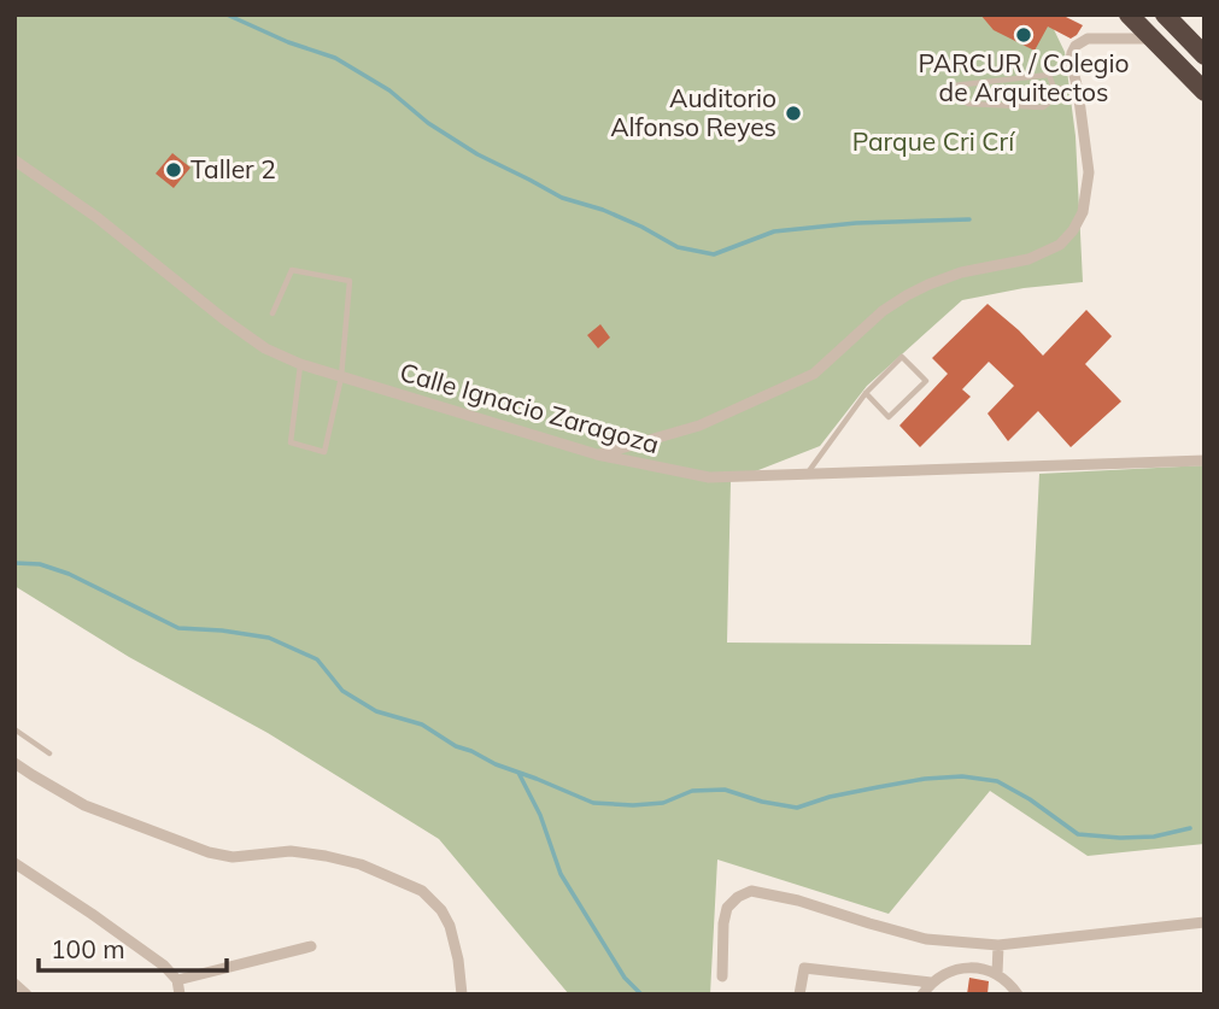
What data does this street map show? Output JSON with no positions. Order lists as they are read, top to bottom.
{
  "streets": {
    "street": ["Calle Ignacio Zaragoza"]
  },
  "parks": ["Parque Cri Crí"],
  "places": ["PARCUR / Colegio de Arquitectos", "Auditorio Alfonso Reyes", "Taller 2"],
  "scale_bar": "100 m"
}
